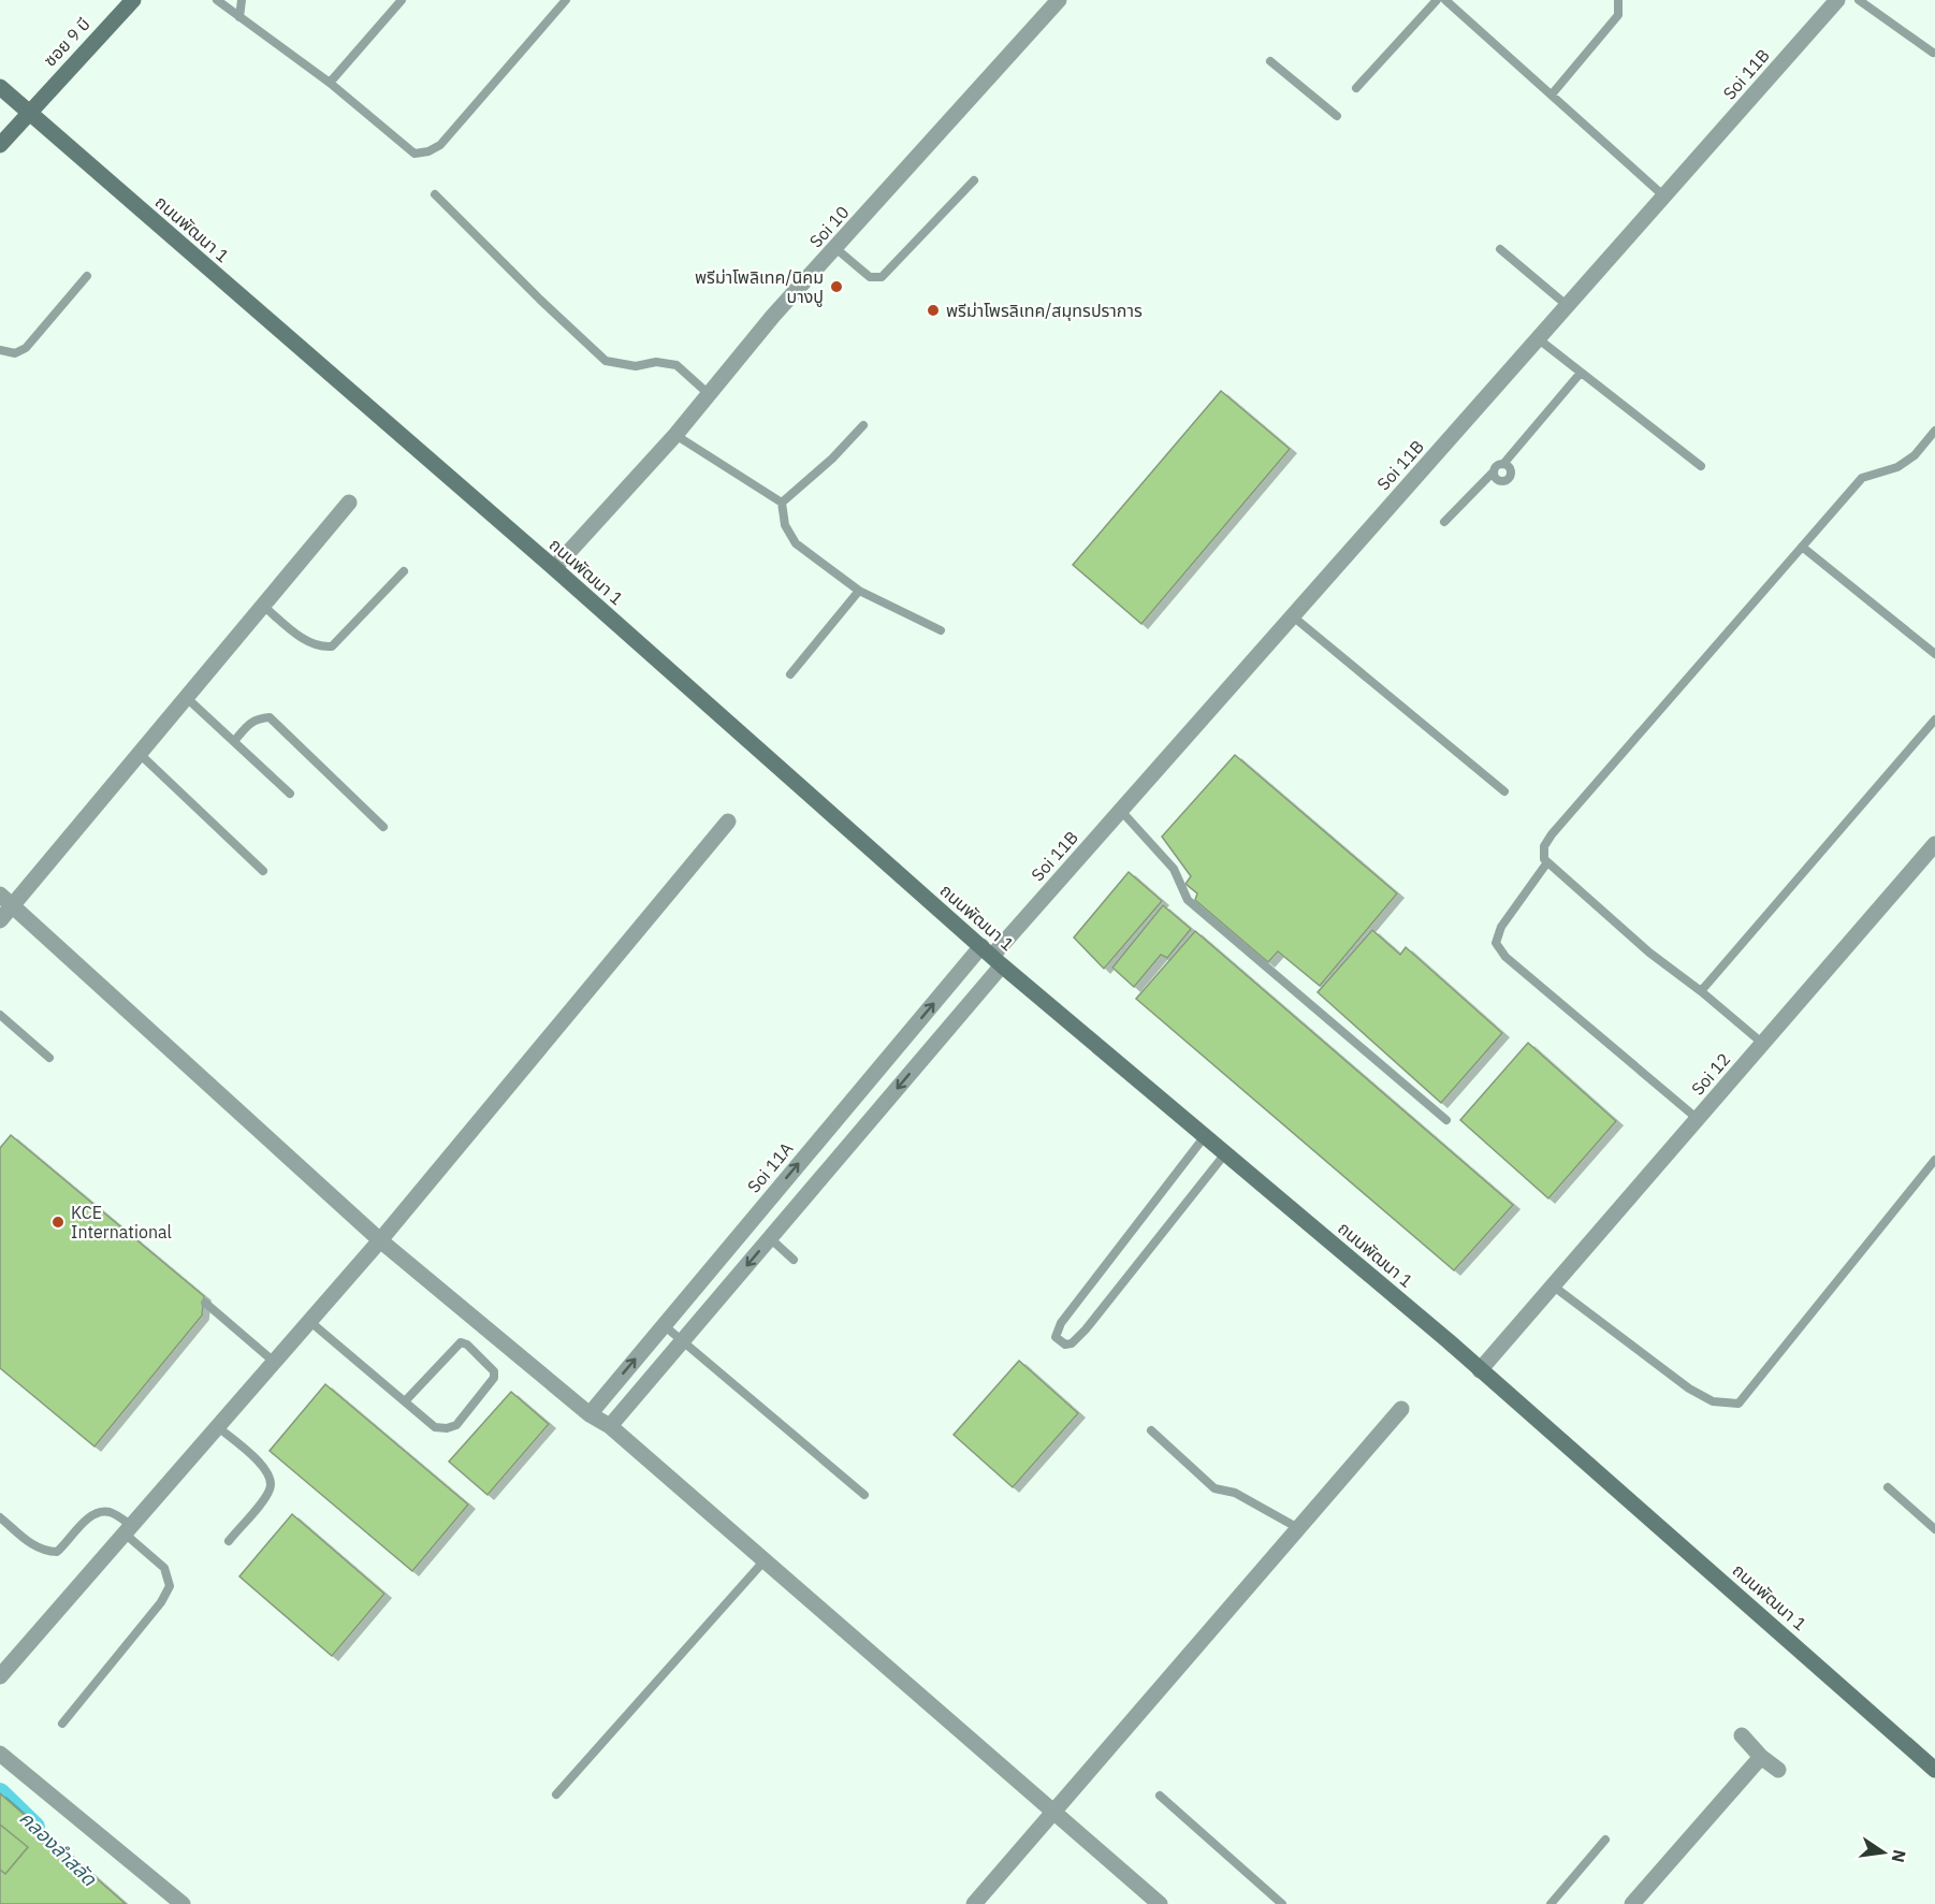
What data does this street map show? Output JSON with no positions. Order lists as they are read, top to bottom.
{
  "streets": {
    "main road": ["ซอย 9 บี", "ถนนพัฒนา 1"],
    "street": [
      "Soi 11B",
      "Soi 10",
      "Soi 12",
      "Soi 11A"
    ]
  },
  "crossings": [
    ["ซอย 9 บี", "ถนนพัฒนา 1"],
    ["Soi 11B", "ถนนพัฒนา 1"],
    ["Soi 11B", "Soi 11A"],
    ["Soi 10", "ถนนพัฒนา 1"],
    ["ถนนพัฒนา 1", "Soi 12"],
    ["ถนนพัฒนา 1", "Soi 11A"]
  ],
  "water": ["คลองลำสลัด"],
  "places": ["พรีม่าโพลิเทค/นิคม บางปู", "พรีม่าโพรลิเทค/สมุทรปราการ", "KCE International"],
  "north": "right"
}
